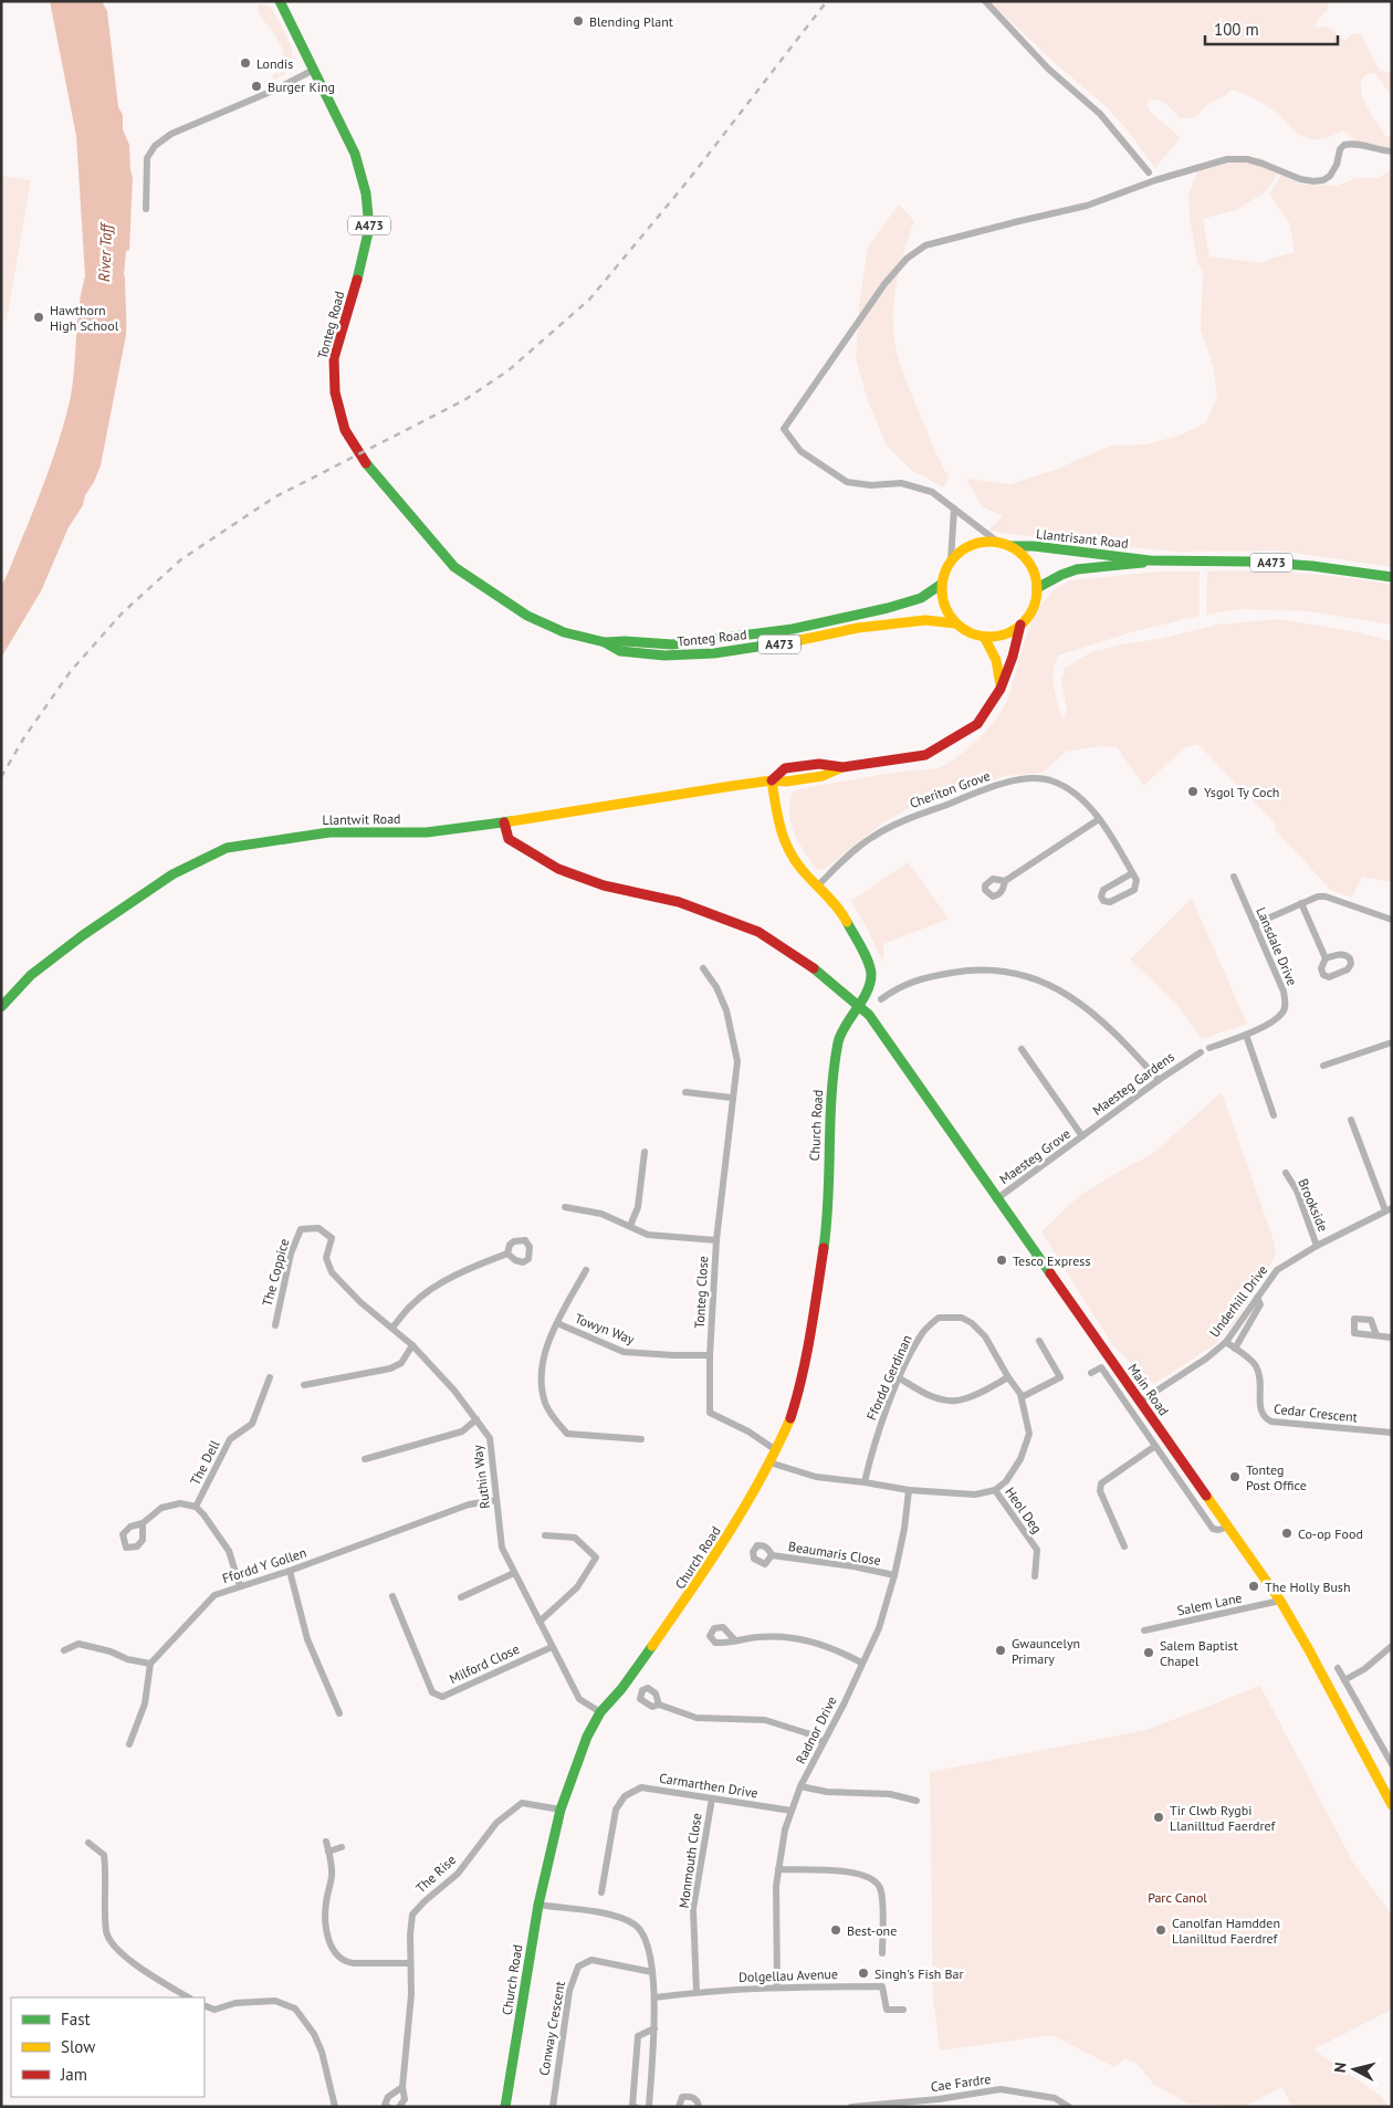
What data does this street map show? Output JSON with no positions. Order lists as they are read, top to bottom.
{
  "streets": {
    "main road": [
      "A473",
      "Tonteg Road",
      "Llantrisant Road",
      "Llantwit Road",
      "Church Road",
      "Main Road"
    ],
    "street": [
      "Cheriton Grove",
      "Lansdale Drive",
      "Maesteg Gardens",
      "Maesteg Grove",
      "Brookside",
      "The Coppice",
      "Tonteg Close",
      "Underhill Drive",
      "Towyn Way",
      "Ffordd Gerdinan",
      "Cedar Crescent",
      "The Dell",
      "Ruthin Way",
      "Heol Deg",
      "Beaumaris Close",
      "Ffordd Y Gollen",
      "Salem Lane",
      "Milford Close",
      "Radnor Drive",
      "Carmarthen Drive",
      "Monmouth Close",
      "The Rise",
      "Dolgellau Avenue",
      "Conway Crescent",
      "Cae Fardre"
    ]
  },
  "crossings": [
    ["Tonteg Road", "Llantrisant Road"],
    ["Llantwit Road", "Main Road"],
    ["Maesteg Gardens", "Maesteg Grove"],
    ["Church Road", "Tonteg Close"],
    ["Church Road", "Main Road"],
    ["Church Road", "Ruthin Way"],
    ["Church Road", "The Rise"],
    ["Maesteg Grove", "Main Road"],
    ["Brookside", "Underhill Drive"],
    ["The Coppice", "Ruthin Way"],
    ["Tonteg Close", "Towyn Way"],
    ["Underhill Drive", "Main Road"],
    ["Underhill Drive", "Cedar Crescent"],
    ["Ffordd Gerdinan", "Heol Deg"],
    ["Main Road", "Salem Lane"],
    ["The Dell", "Ffordd Y Gollen"],
    ["Ruthin Way", "Ffordd Y Gollen"],
    ["Ruthin Way", "Milford Close"],
    ["Beaumaris Close", "Radnor Drive"],
    ["Radnor Drive", "Carmarthen Drive"],
    ["Radnor Drive", "Dolgellau Avenue"],
    ["Carmarthen Drive", "Monmouth Close"],
    ["Monmouth Close", "Dolgellau Avenue"]
  ],
  "water": ["River Taff"],
  "parks": ["Parc Canol"],
  "places": [
    "Blending Plant",
    "Londis",
    "Burger King",
    "Hawthorn High School",
    "Ysgol Ty Coch",
    "Tesco Express",
    "Tonteg Post Office",
    "Co-op Food",
    "The Holly Bush",
    "Gwauncelyn Primary",
    "Salem Baptist Chapel",
    "Tir Clwb Rygbi Llanilltud Faerdref",
    "Best-one",
    "Canolfan Hamdden Llanilltud Faerdref",
    "Singh's Fish Bar"
  ],
  "legend": ["Fast", "Slow", "Jam"],
  "scale_bar": "100 m",
  "north": "left"
}
